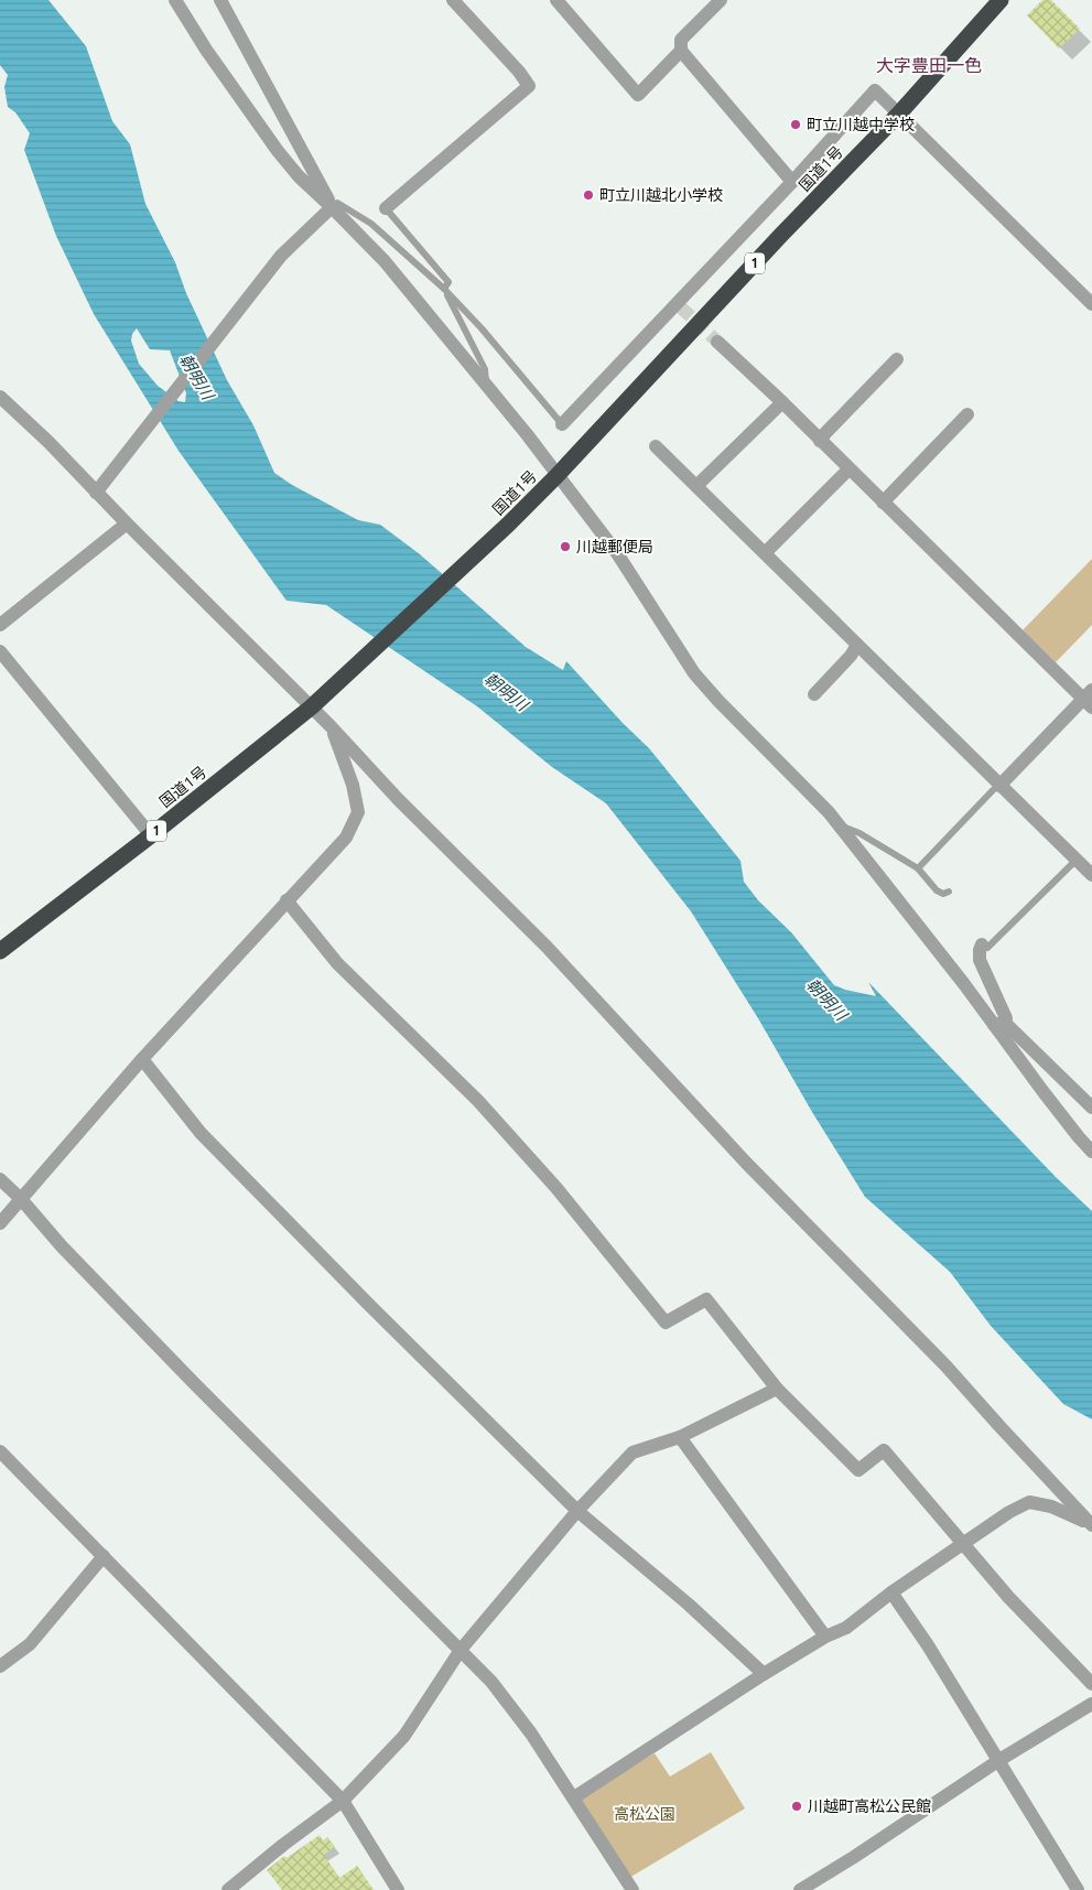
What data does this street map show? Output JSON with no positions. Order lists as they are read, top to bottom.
{
  "streets": {
    "highway": ["国道1号", "1"]
  },
  "districts": ["大字豊田一色"],
  "water": ["朝明川"],
  "parks": ["高松公園"],
  "places": [
    "町立川越中学校",
    "町立川越北小学校",
    "川越郵便局",
    "川越町高松公民館"
  ]
}
